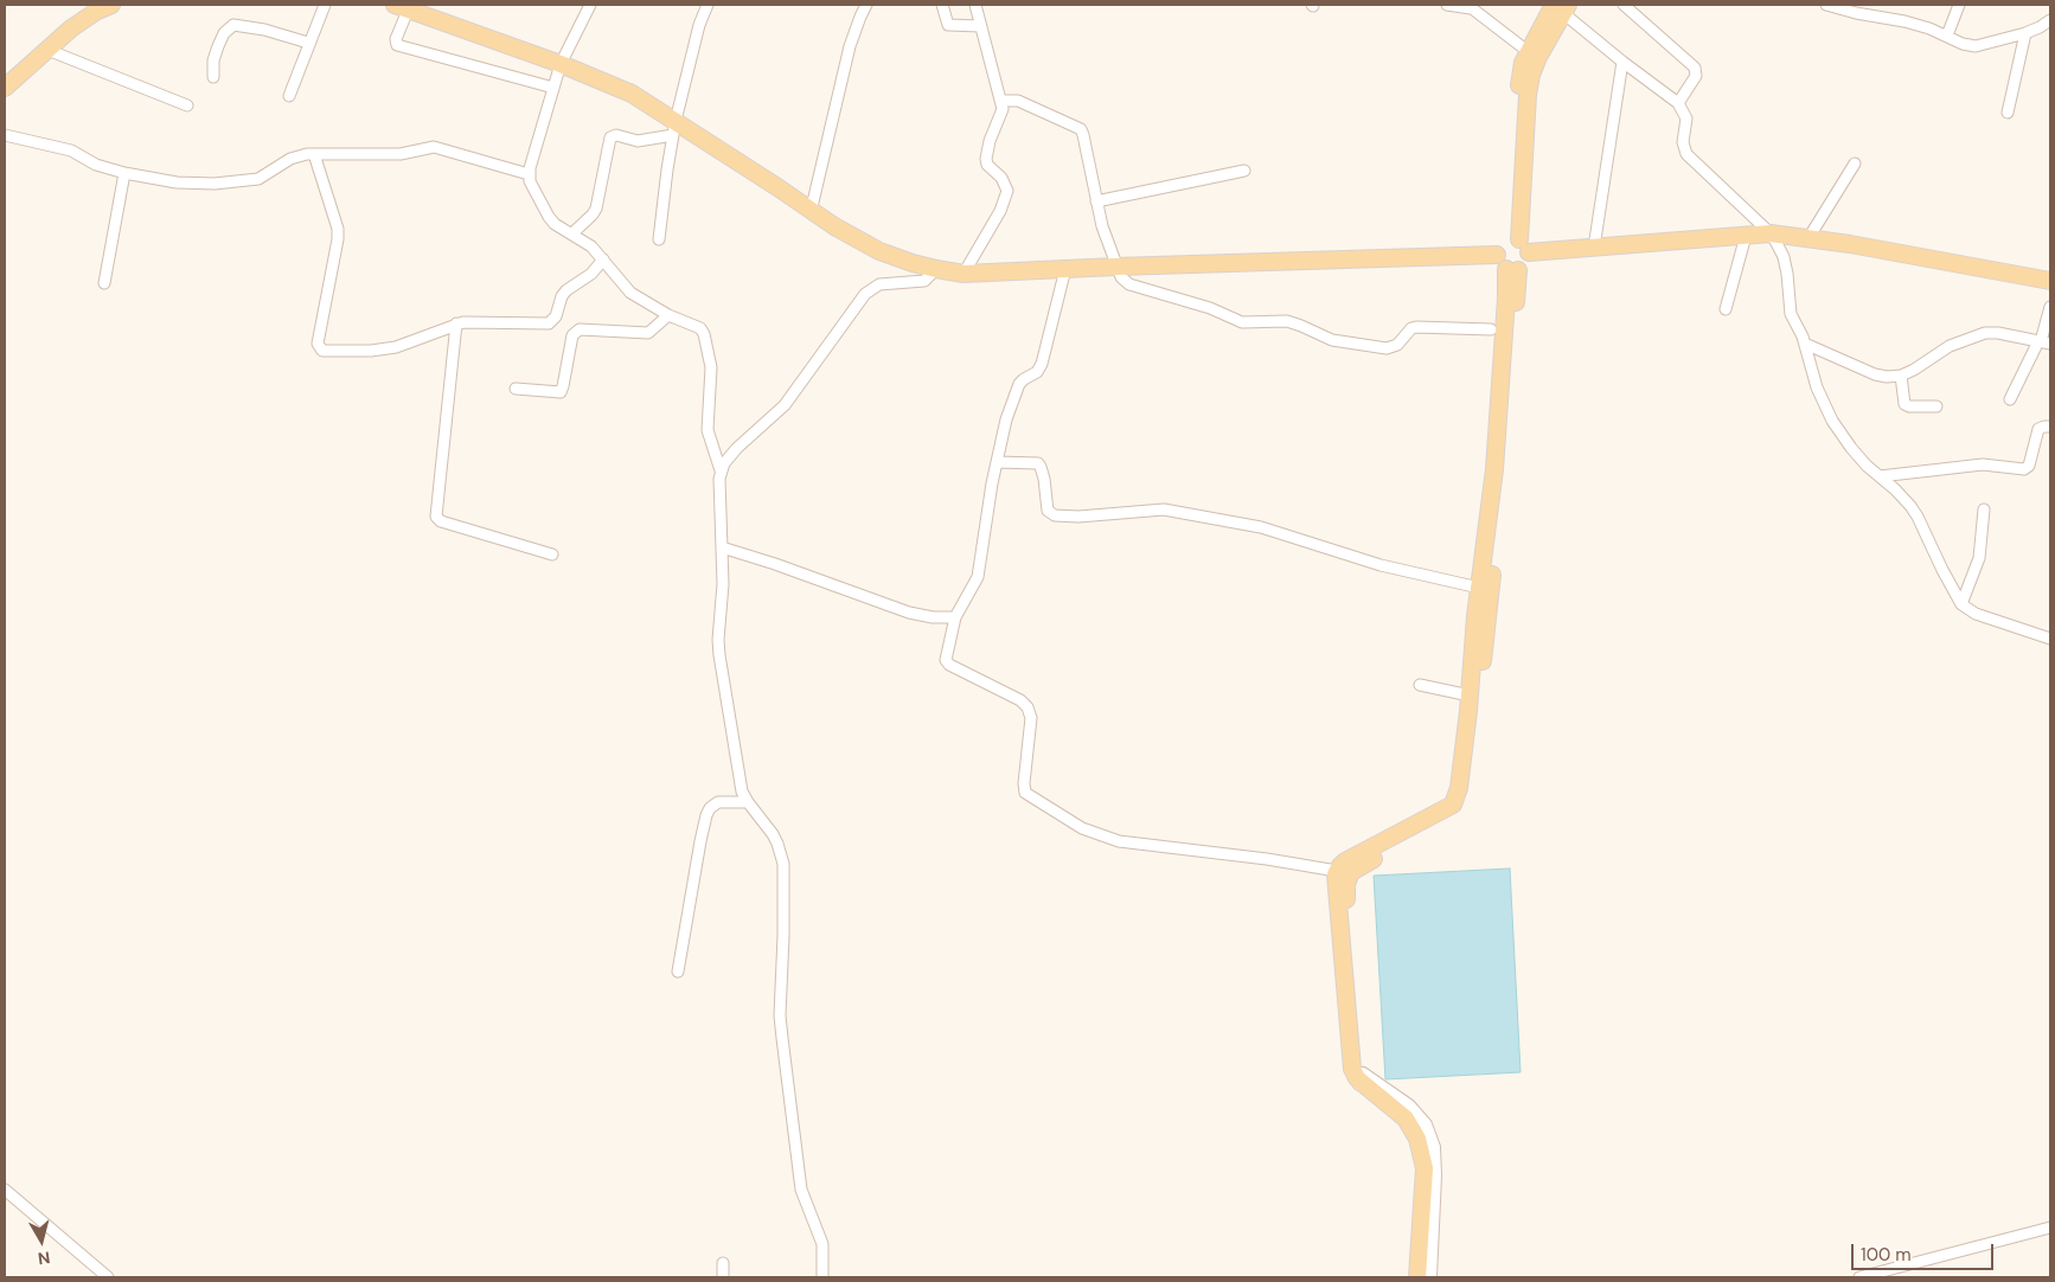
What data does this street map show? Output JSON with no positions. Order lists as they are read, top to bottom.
{
  "scale_bar": "100 m",
  "north": "bottom"
}
